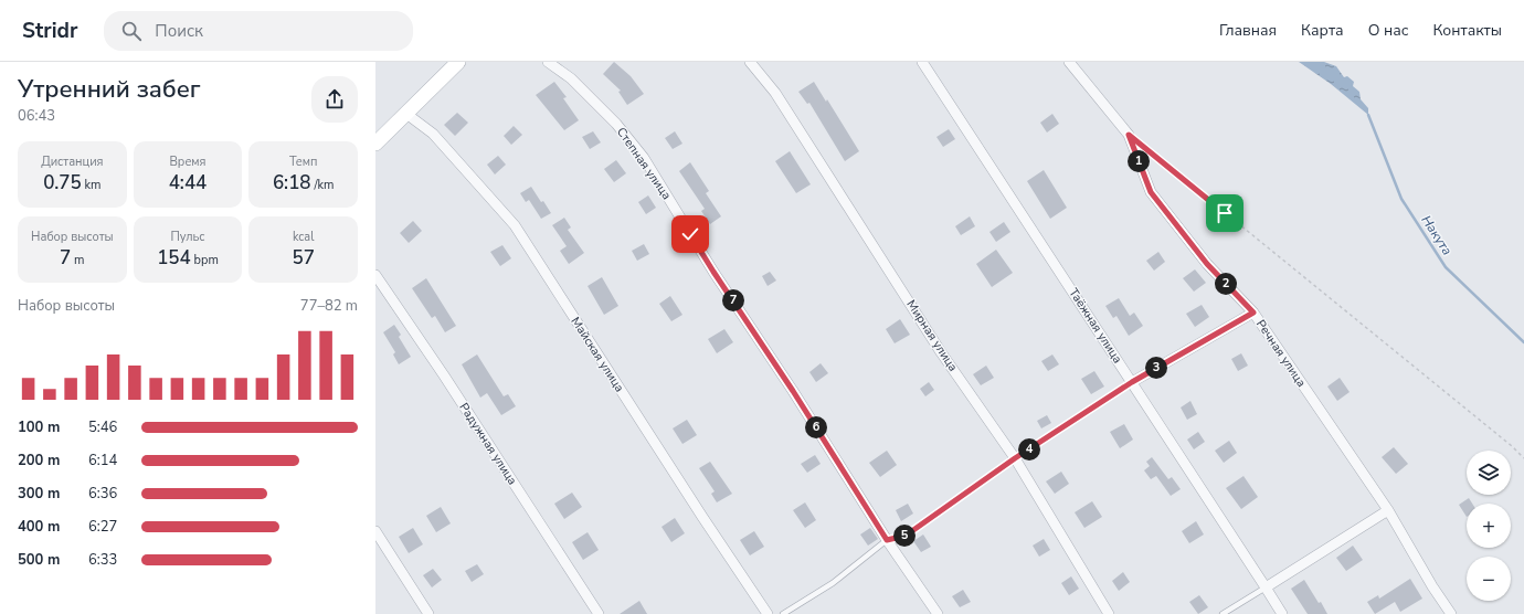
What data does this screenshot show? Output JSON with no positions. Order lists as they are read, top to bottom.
{
  "streets": {
    "street": [
      "Степная улица",
      "Таёжная улица",
      "Мирная улица",
      "Речная улица",
      "Майская улица",
      "Радужная улица"
    ]
  },
  "water": ["Накута"],
  "page": {
    "header": "Stridr",
    "search": "Поиск",
    "nav": [
      "Главная",
      "Карта",
      "О нас",
      "Контакты"
    ],
    "heading": ["Утренний забег", "06:43"],
    "stats": [
      ["Дистанция", "0.75 km"],
      ["Время", "4:44"],
      ["Темп", "6:18 /km"],
      ["Набор высоты", "7 m"],
      ["Пульс", "154 bpm"],
      ["kcal", "57"]
    ],
    "pins": [
      "1",
      "2",
      "7",
      "3",
      "6",
      "4",
      "5"
    ],
    "chart": ["Набор высоты", "77–82 m"],
    "list": [
      {
        "name": "100 m",
        "note": "5:46"
      },
      {
        "name": "200 m",
        "note": "6:14"
      },
      {
        "name": "300 m",
        "note": "6:36"
      },
      {
        "name": "400 m",
        "note": "6:27"
      },
      {
        "name": "500 m",
        "note": "6:33"
      }
    ],
    "map_buttons": ["+", "−"]
  }
}
